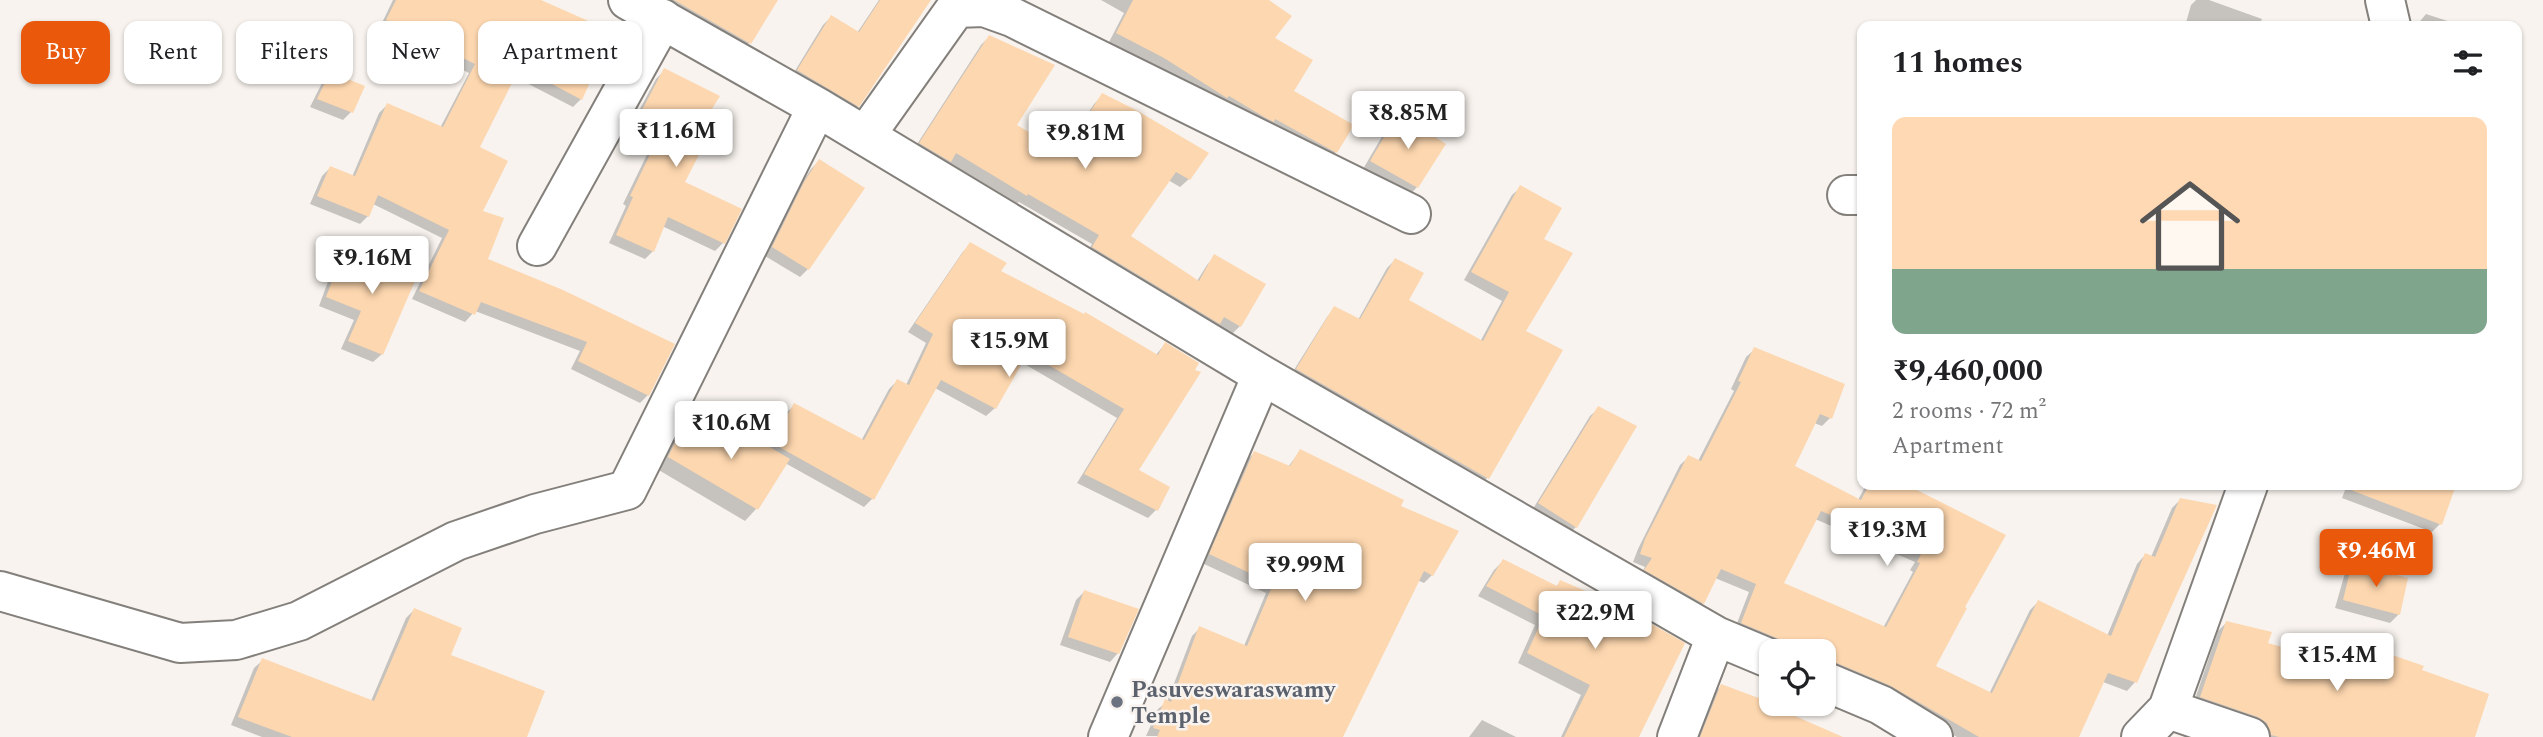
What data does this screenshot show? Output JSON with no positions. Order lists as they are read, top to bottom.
{
  "places": ["Pasuveswaraswamy Temple"],
  "page": {
    "chip": [
      "Buy",
      "Rent",
      "Filters",
      "New",
      "Apartment"
    ],
    "heading": "11 homes",
    "price": [
      "₹8.85M",
      "₹11.6M",
      "₹9.81M",
      "₹9.16M",
      "₹15.9M",
      "₹10.6M",
      "₹19.3M",
      "₹9.46M",
      "₹9.99M",
      "₹22.9M",
      "₹15.4M"
    ],
    "list": [
      {
        "name": "₹9,460,000",
        "note": "2 rooms · 72 m² · Apartment"
      }
    ]
  }
}
